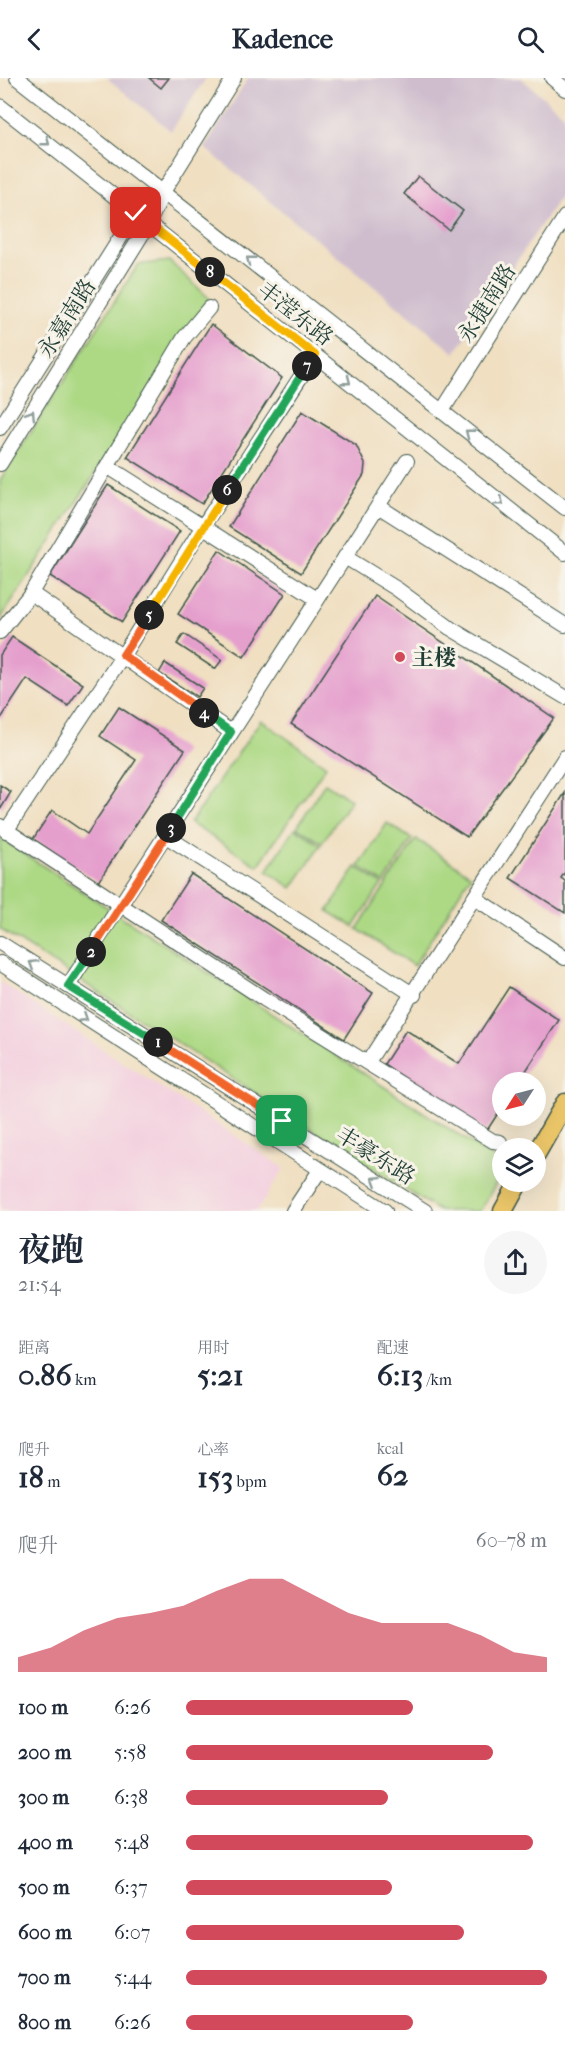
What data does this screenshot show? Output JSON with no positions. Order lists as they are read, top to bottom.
{
  "streets": {
    "street": [
      "永捷南路",
      "丰滢东路",
      "永嘉南路",
      "丰豪东路"
    ]
  },
  "crossings": [
    ["永捷南路", "丰滢东路"],
    ["丰滢东路", "永嘉南路"]
  ],
  "places": ["主楼"],
  "north": "bottom left",
  "page": {
    "header": "Kadence",
    "pins": [
      "8",
      "7",
      "6",
      "5",
      "4",
      "3",
      "2",
      "1"
    ],
    "heading": ["夜跑", "21:54"],
    "stats": [
      ["距离", "0.86 km"],
      ["用时", "5:21"],
      ["配速", "6:13 /km"],
      ["爬升", "18 m"],
      ["心率", "153 bpm"],
      ["kcal", "62"]
    ],
    "chart": ["爬升", "60–78 m"],
    "list": [
      {
        "name": "100 m",
        "note": "6:26"
      },
      {
        "name": "200 m",
        "note": "5:58"
      },
      {
        "name": "300 m",
        "note": "6:38"
      },
      {
        "name": "400 m",
        "note": "5:48"
      },
      {
        "name": "500 m",
        "note": "6:37"
      },
      {
        "name": "600 m",
        "note": "6:07"
      },
      {
        "name": "700 m",
        "note": "5:44"
      },
      {
        "name": "800 m",
        "note": "6:26"
      }
    ]
  }
}
